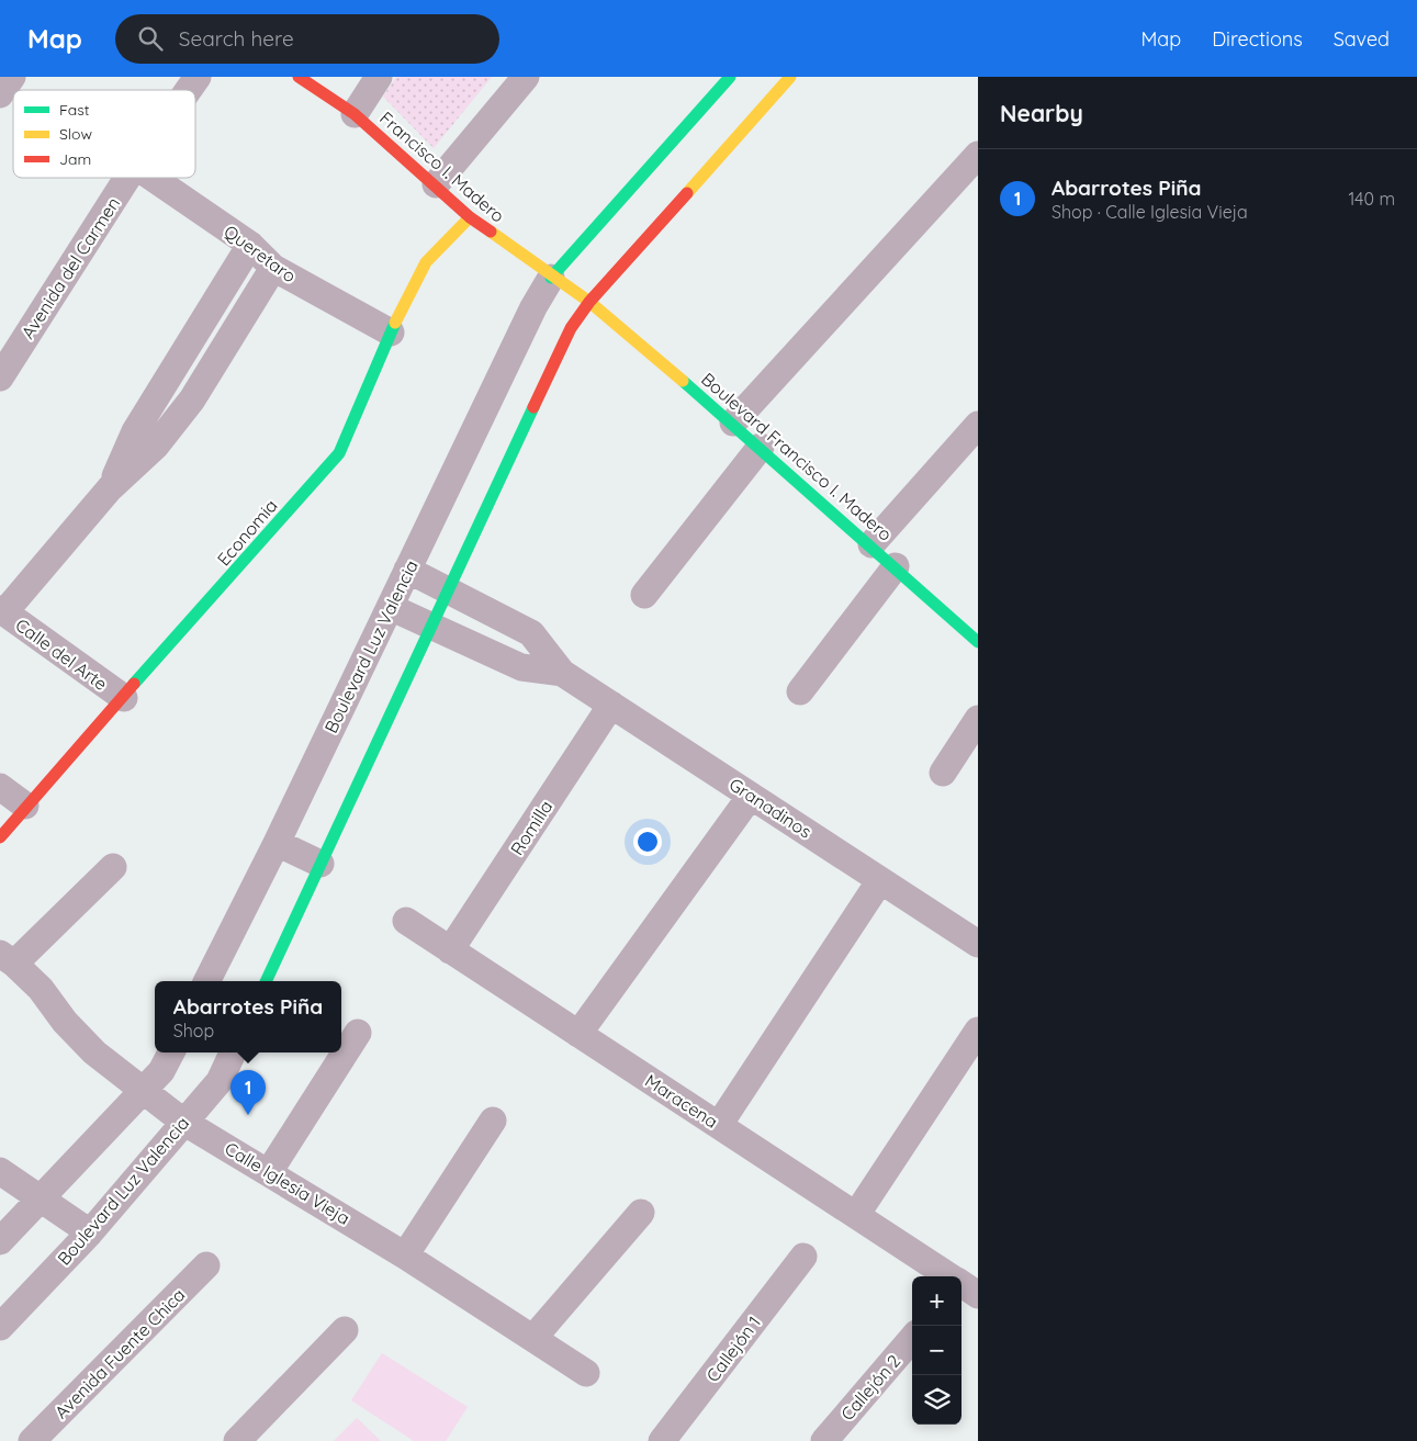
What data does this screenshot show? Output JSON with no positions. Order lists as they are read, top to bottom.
{
  "streets": {
    "street": [
      "Francisco I. Madero",
      "Queretaro",
      "Avenida del Carmen",
      "Boulevard Francisco I. Madero",
      "Economia",
      "Boulevard Luz Valencia",
      "Calle del Arte",
      "Granadinos",
      "Romilla",
      "Maracena",
      "Calle Iglesia Vieja",
      "Callejón 1",
      "Avenida Fuente Chica",
      "Callejón 2"
    ]
  },
  "crossings": [
    ["Francisco I. Madero", "Boulevard Francisco I. Madero"],
    ["Francisco I. Madero", "Economia"],
    ["Francisco I. Madero", "Boulevard Luz Valencia"],
    ["Queretaro", "Economia"],
    ["Economia", "Calle del Arte"],
    ["Boulevard Luz Valencia", "Granadinos"],
    ["Boulevard Luz Valencia", "Calle Iglesia Vieja"],
    ["Granadinos", "Romilla"],
    ["Romilla", "Maracena"]
  ],
  "legend": ["Fast", "Slow", "Jam"],
  "page": {
    "header": "Map",
    "search": "Search here",
    "nav": ["Map", "Directions", "Saved"],
    "heading": "Nearby",
    "list": [
      {
        "mark": "1",
        "name": "Abarrotes Piña",
        "note": "Shop · Calle Iglesia Vieja",
        "value": "140 m"
      }
    ],
    "popup": ["Abarrotes Piña", "Shop"],
    "pins": "1",
    "map_buttons": ["+", "−"]
  }
}
